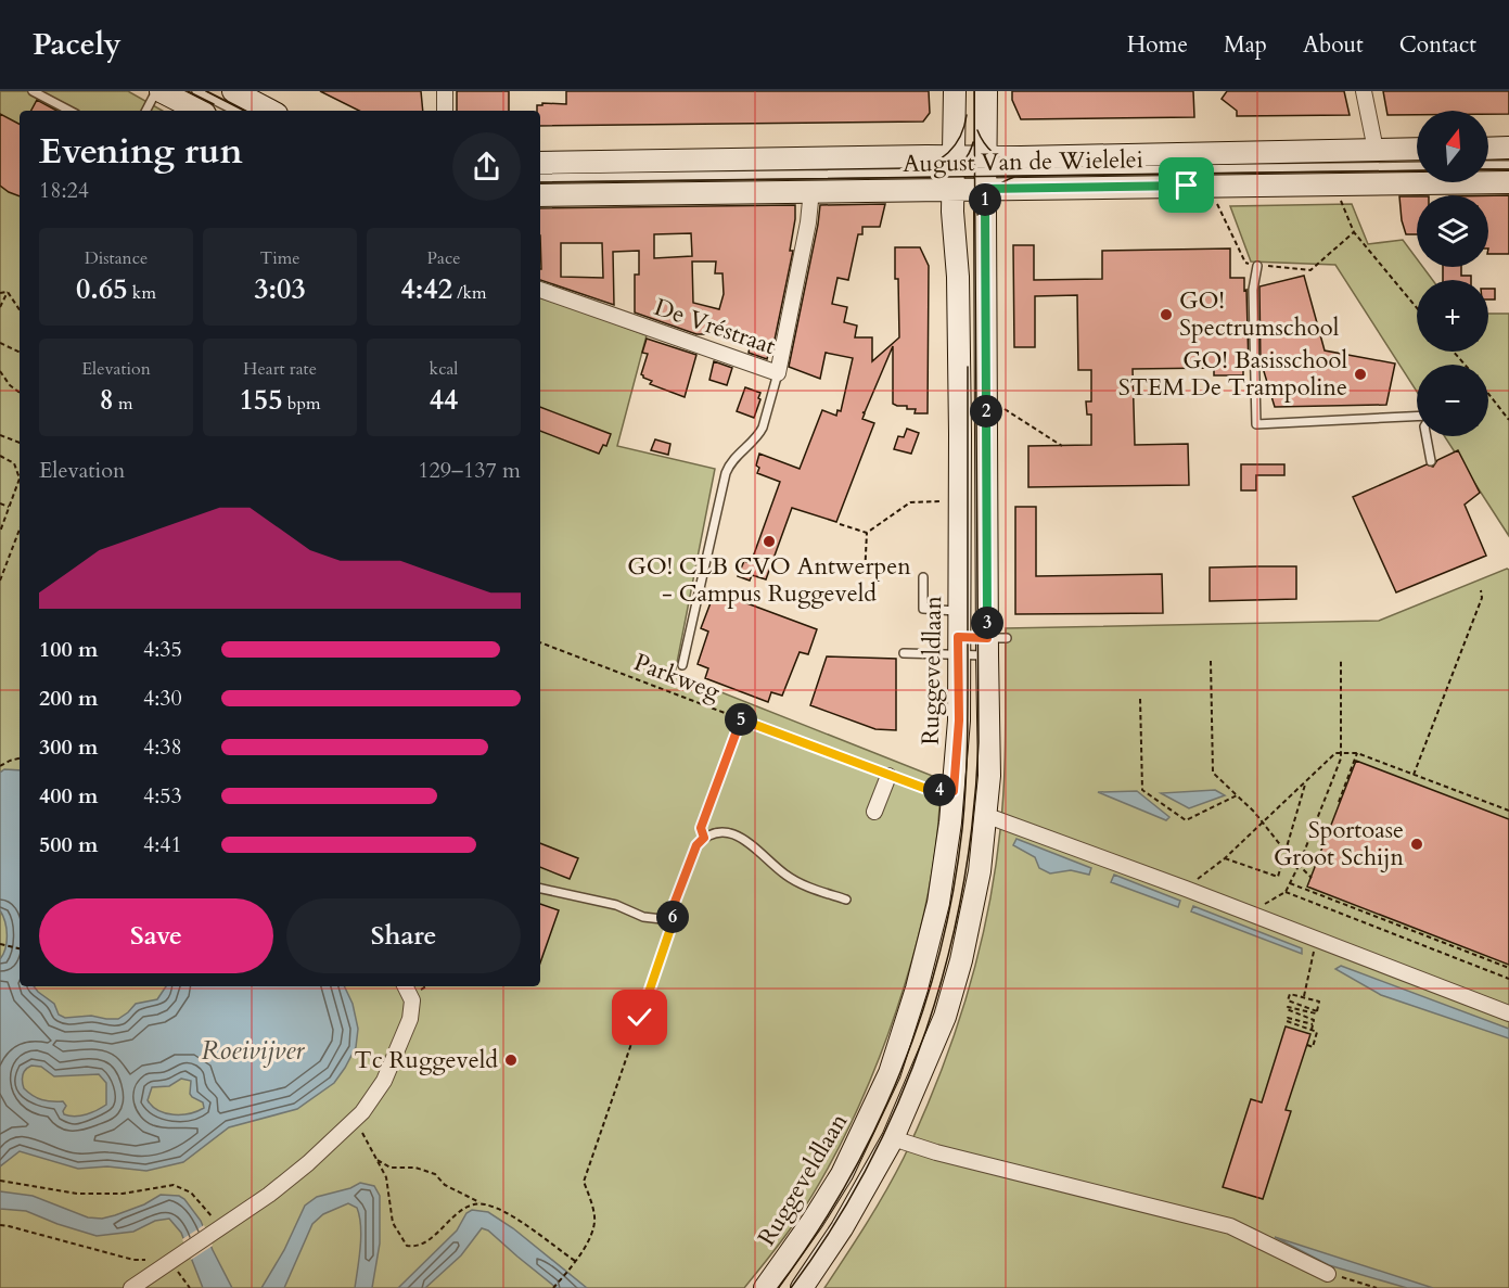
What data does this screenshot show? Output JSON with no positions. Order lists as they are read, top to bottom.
{
  "streets": {
    "street": ["August Van de Wielelei", "De Vréstraat", "Ruggeveldlaan"],
    "path": ["Parkweg"]
  },
  "crossings": [
    ["August Van de Wielelei", "De Vréstraat"],
    ["August Van de Wielelei", "Ruggeveldlaan"],
    ["Ruggeveldlaan", "Parkweg"]
  ],
  "water": ["Roeivijver"],
  "places": [
    "GO! Spectrumschool",
    "GO! Basisschool STEM De Trampoline",
    "GO! CLB CVO Antwerpen - Campus Ruggeveld",
    "Sportoase Groot Schijn",
    "Tc Ruggeveld"
  ],
  "north": "top",
  "page": {
    "header": "Pacely",
    "nav": [
      "Home",
      "Map",
      "About",
      "Contact"
    ],
    "map_buttons": ["+", "−"],
    "heading": ["Evening run", "18:24"],
    "pins": [
      "1",
      "2",
      "3",
      "5",
      "4",
      "6"
    ],
    "stats": [
      ["Distance", "0.65 km"],
      ["Time", "3:03"],
      ["Pace", "4:42 /km"],
      ["Elevation", "8 m"],
      ["Heart rate", "155 bpm"],
      ["kcal", "44"]
    ],
    "chart": ["Elevation", "129–137 m"],
    "list": [
      {
        "name": "100 m",
        "note": "4:35"
      },
      {
        "name": "200 m",
        "note": "4:30"
      },
      {
        "name": "300 m",
        "note": "4:38"
      },
      {
        "name": "400 m",
        "note": "4:53"
      },
      {
        "name": "500 m",
        "note": "4:41"
      }
    ],
    "buttons": ["Save", "Share"]
  }
}
